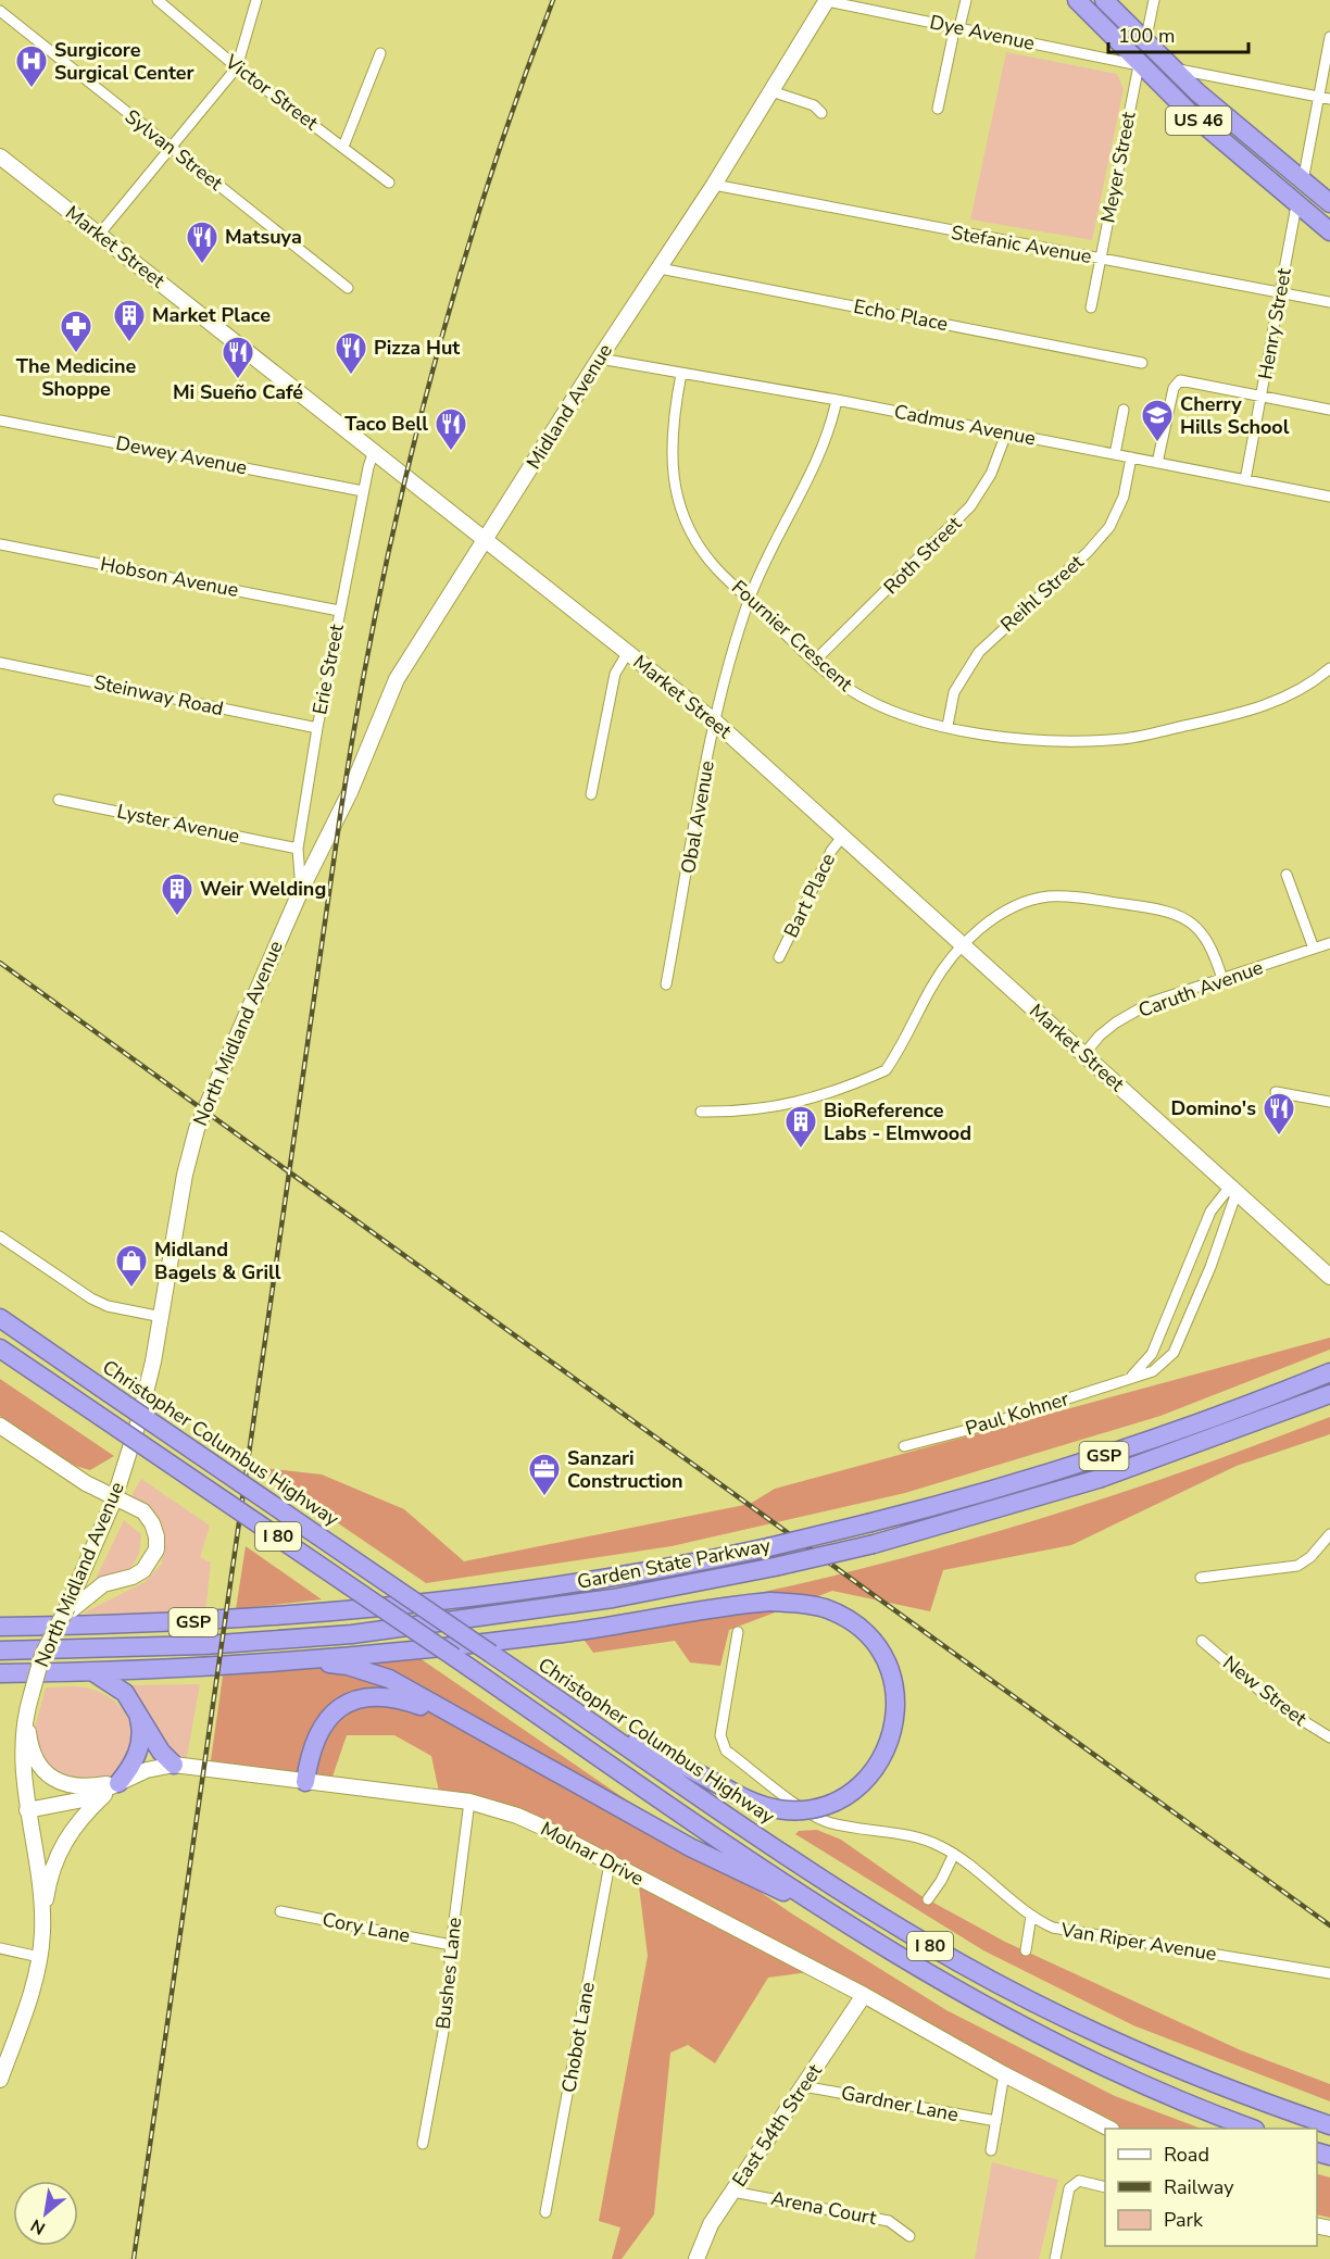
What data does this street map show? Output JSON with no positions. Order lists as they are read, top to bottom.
{
  "streets": {
    "highway": [
      "US 46",
      "Christopher Columbus Highway",
      "GSP",
      "I 80",
      "Garden State Parkway"
    ],
    "street": [
      "Dye Avenue",
      "Victor Street",
      "Sylvan Street",
      "Meyer Street",
      "Stefanic Avenue",
      "Market Street",
      "Echo Place",
      "Henry Street",
      "Midland Avenue",
      "Cadmus Avenue",
      "Dewey Avenue",
      "Roth Street",
      "Hobson Avenue",
      "Reihl Street",
      "Fournier Crescent",
      "Erie Street",
      "Steinway Road",
      "Obal Avenue",
      "Lyster Avenue",
      "Bart Place",
      "Caruth Avenue",
      "North Midland Avenue",
      "Paul Kohner",
      "New Street",
      "Molnar Drive",
      "Cory Lane",
      "Van Riper Avenue",
      "Bushes Lane",
      "Chobot Lane",
      "Gardner Lane",
      "East 54th Street",
      "Arena Court"
    ]
  },
  "crossings": [
    ["Dye Avenue", "US 46"],
    ["Dye Avenue", "Meyer Street"],
    ["Dye Avenue", "Midland Avenue"],
    ["US 46", "Meyer Street"],
    ["US 46", "Henry Street"],
    ["Meyer Street", "Stefanic Avenue"],
    ["Stefanic Avenue", "Henry Street"],
    ["Stefanic Avenue", "Midland Avenue"],
    ["Market Street", "Midland Avenue"],
    ["Market Street", "Erie Street"],
    ["Market Street", "Obal Avenue"],
    ["Market Street", "Bart Place"],
    ["Market Street", "Caruth Avenue"],
    ["Market Street", "Paul Kohner"],
    ["Echo Place", "Midland Avenue"],
    ["Henry Street", "Cadmus Avenue"],
    ["Midland Avenue", "Cadmus Avenue"],
    ["Midland Avenue", "North Midland Avenue"],
    ["Cadmus Avenue", "Roth Street"],
    ["Cadmus Avenue", "Reihl Street"],
    ["Cadmus Avenue", "Fournier Crescent"],
    ["Cadmus Avenue", "Obal Avenue"],
    ["Dewey Avenue", "Erie Street"],
    ["Roth Street", "Fournier Crescent"],
    ["Hobson Avenue", "Erie Street"],
    ["Reihl Street", "Fournier Crescent"],
    ["Fournier Crescent", "Obal Avenue"],
    ["Erie Street", "Steinway Road"],
    ["Erie Street", "Lyster Avenue"],
    ["Erie Street", "North Midland Avenue"],
    ["North Midland Avenue", "Molnar Drive"],
    ["Molnar Drive", "Bushes Lane"],
    ["Molnar Drive", "Chobot Lane"],
    ["Molnar Drive", "East 54th Street"],
    ["Cory Lane", "Bushes Lane"],
    ["Gardner Lane", "East 54th Street"],
    ["East 54th Street", "Arena Court"]
  ],
  "places": {
    "hospital": ["Surgicore Surgical Center"],
    "restaurant": [
      "Matsuya",
      "Pizza Hut",
      "Mi Sueño Café",
      "Taco Bell",
      "Domino's"
    ],
    "building": ["Market Place", "Weir Welding", "BioReference Labs - Elmwood"],
    "pharmacy": ["The Medicine Shoppe"],
    "school or university": ["Cherry Hills School"],
    "shop": ["Midland Bagels & Grill"],
    "office": ["Sanzari Construction"]
  },
  "legend": ["Road", "Railway", "Park"],
  "scale_bar": "100 m",
  "north": "bottom left"
}
